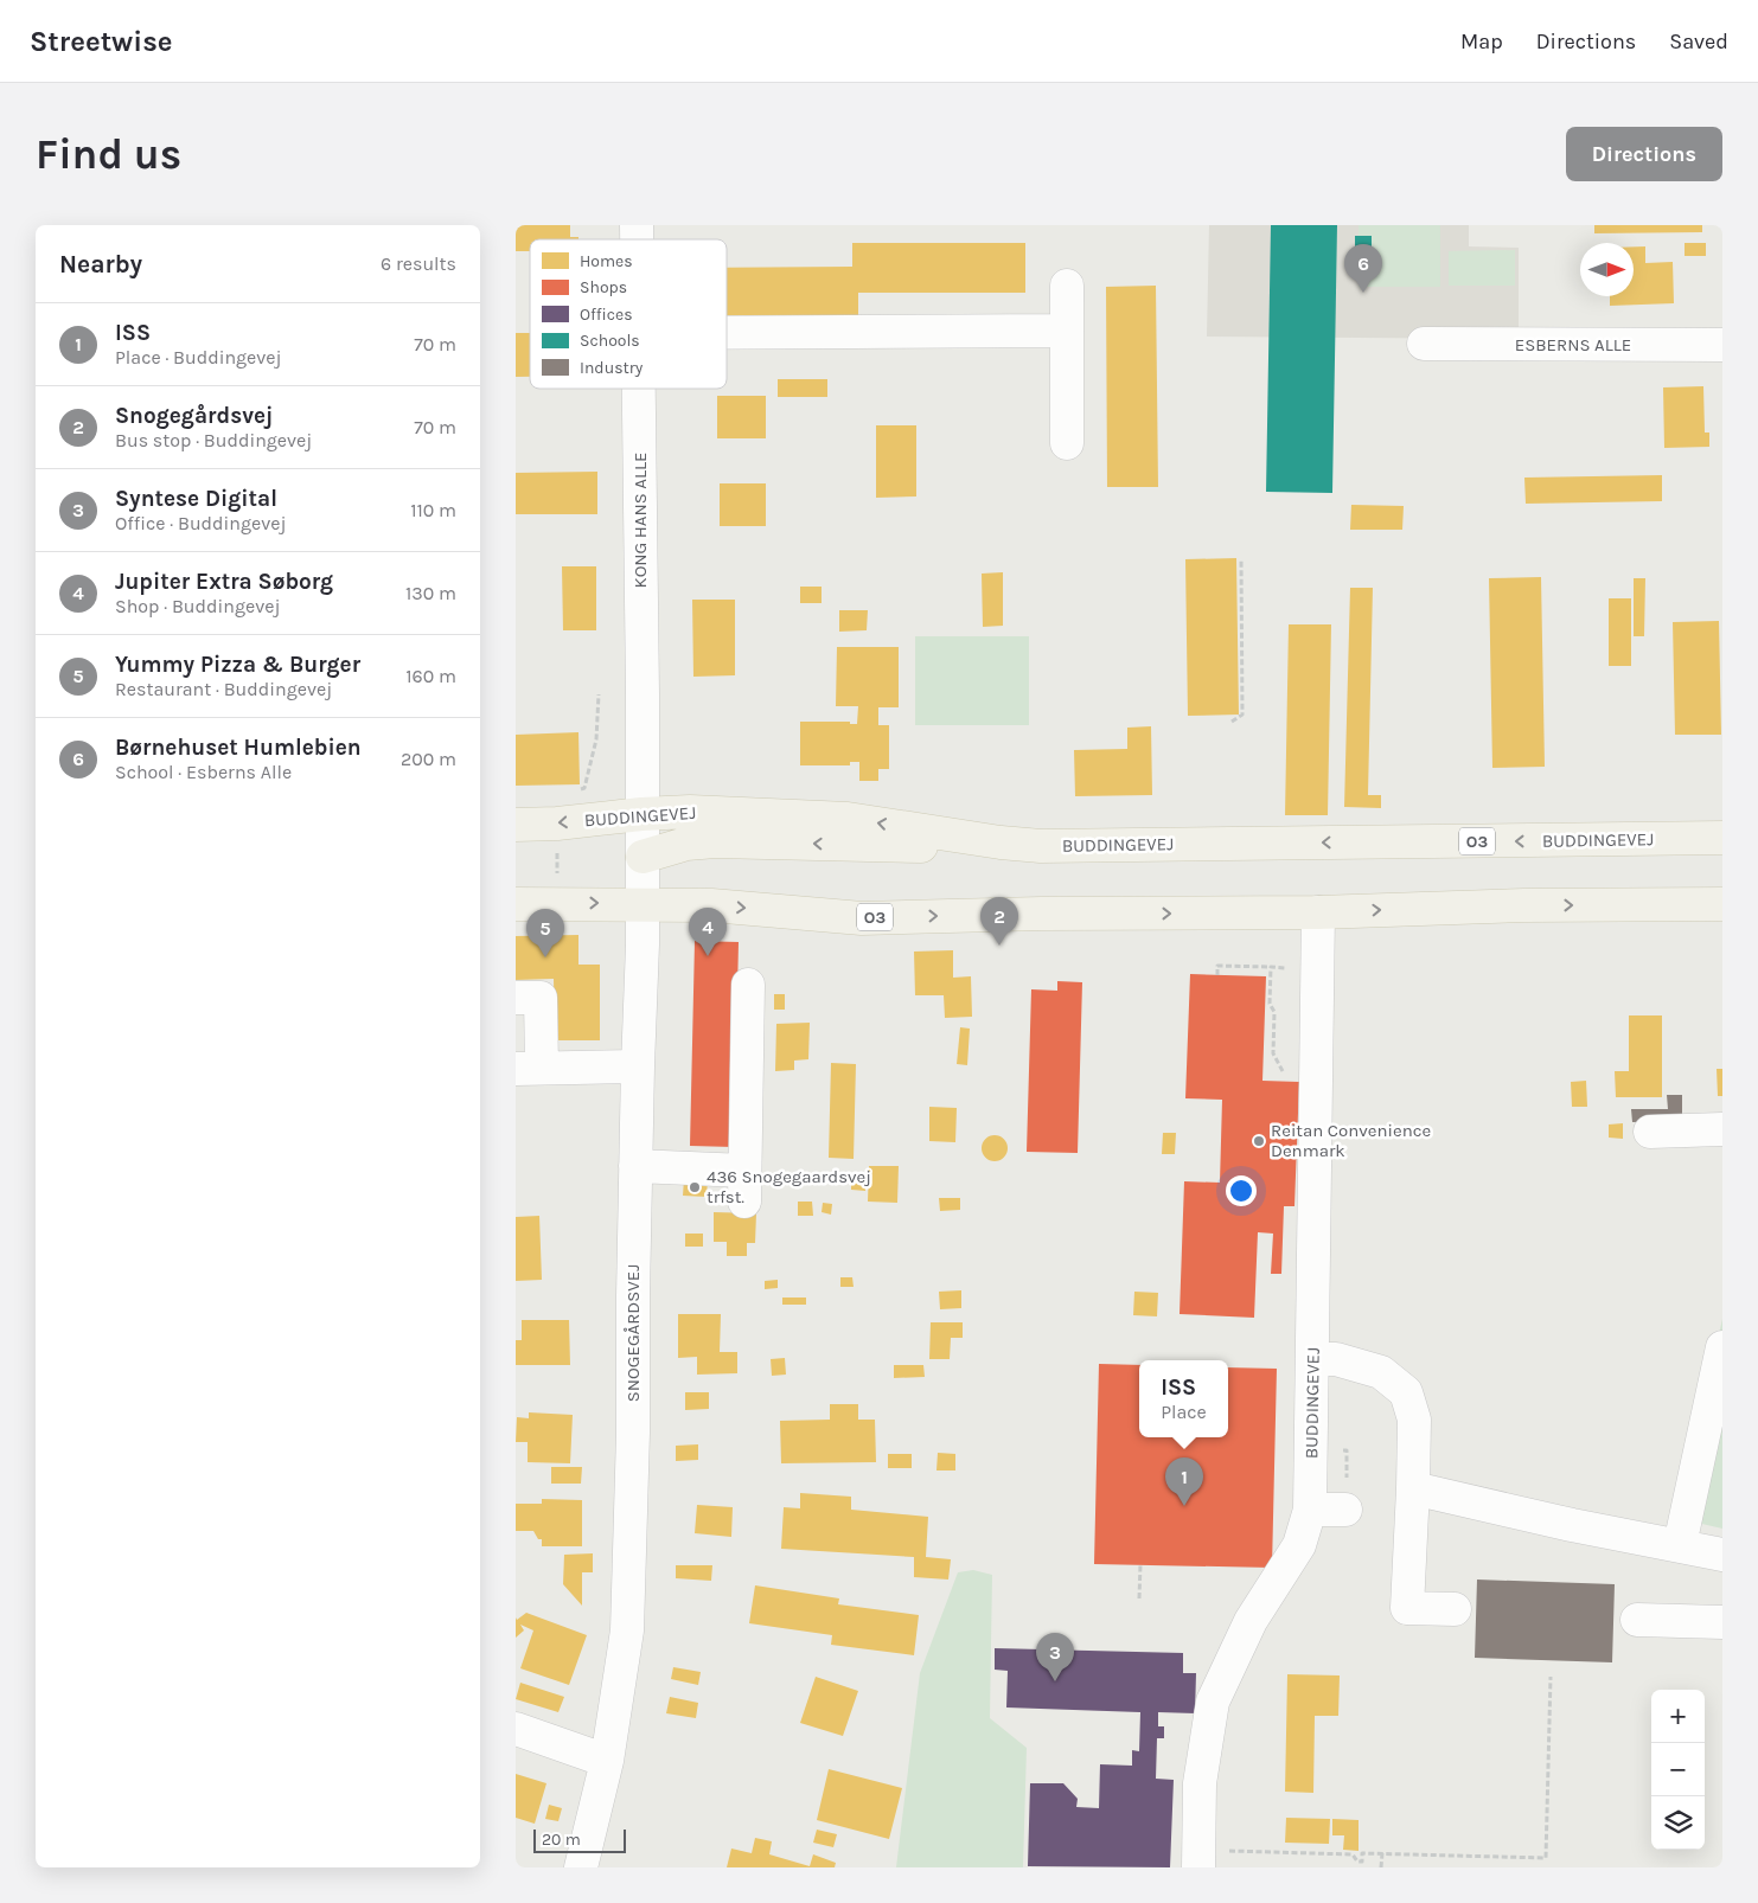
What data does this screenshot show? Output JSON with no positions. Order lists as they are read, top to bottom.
{
  "streets": {
    "main road": ["BUDDINGEVEJ", "O3"],
    "street": ["ESBERNS ALLE", "KONG HANS ALLE", "SNOGEGÅRDSVEJ"]
  },
  "crossings": [
    ["KONG HANS ALLE", "BUDDINGEVEJ"],
    ["KONG HANS ALLE", "SNOGEGÅRDSVEJ"],
    ["BUDDINGEVEJ", "O3"],
    ["O3", "SNOGEGÅRDSVEJ"]
  ],
  "places": ["Reitan Convenience Denmark", "436 Snogegaardsvej trfst."],
  "legend": [
    "Homes",
    "Shops",
    "Offices",
    "Schools",
    "Industry"
  ],
  "scale_bar": "20 m",
  "north": "right",
  "page": {
    "header": "Streetwise",
    "nav": ["Map", "Directions", "Saved"],
    "buttons": "Directions",
    "title": "Find us",
    "heading": ["Nearby", "6 results"],
    "pins": [
      "6",
      "2",
      "4",
      "5",
      "1",
      "3"
    ],
    "list": [
      {
        "mark": "1",
        "name": "ISS",
        "note": "Place · Buddingevej",
        "value": "70 m"
      },
      {
        "mark": "2",
        "name": "Snogegårdsvej",
        "note": "Bus stop · Buddingevej",
        "value": "70 m"
      },
      {
        "mark": "3",
        "name": "Syntese Digital",
        "note": "Office · Buddingevej",
        "value": "110 m"
      },
      {
        "mark": "4",
        "name": "Jupiter Extra Søborg",
        "note": "Shop · Buddingevej",
        "value": "130 m"
      },
      {
        "mark": "5",
        "name": "Yummy Pizza & Burger",
        "note": "Restaurant · Buddingevej",
        "value": "160 m"
      },
      {
        "mark": "6",
        "name": "Børnehuset Humlebien",
        "note": "School · Esberns Alle",
        "value": "200 m"
      }
    ],
    "popup": ["ISS", "Place"],
    "map_buttons": ["+", "−"],
    "scale": "20 m"
  }
}
